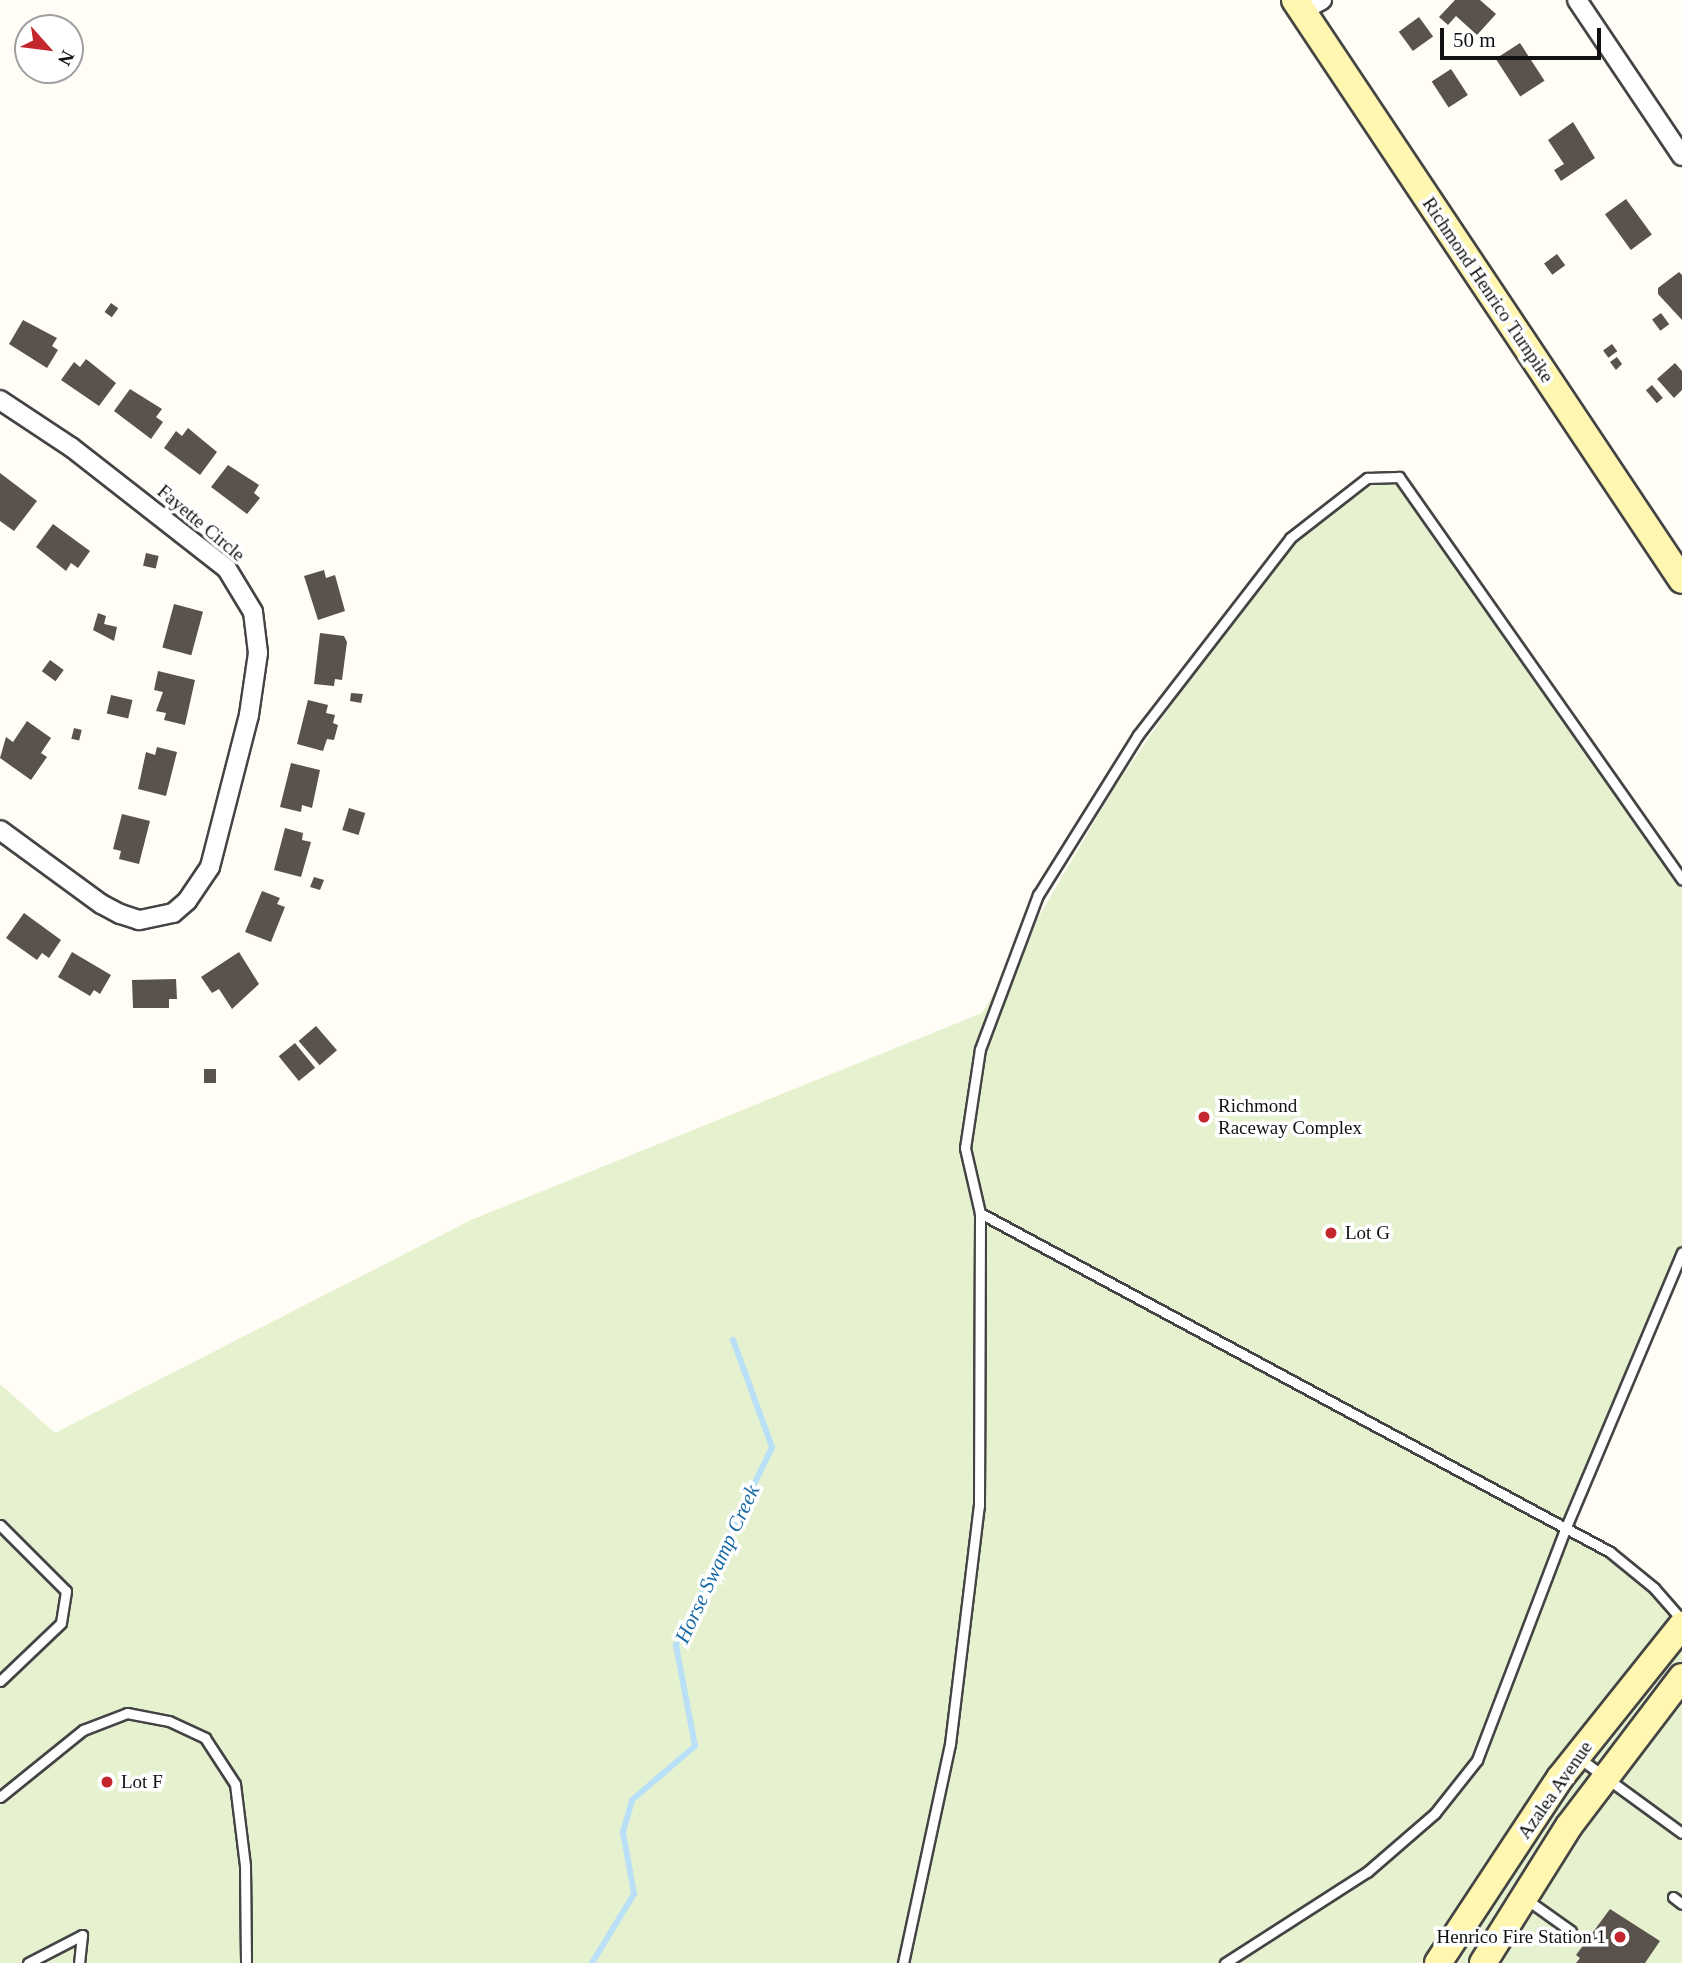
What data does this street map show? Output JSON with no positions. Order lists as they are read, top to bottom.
{
  "streets": {
    "street": ["Richmond Henrico Turnpike", "Fayette Circle", "Azalea Avenue"]
  },
  "water": ["Horse Swamp Creek"],
  "places": [
    "Richmond Raceway Complex",
    "Lot G",
    "Lot F",
    "Henrico Fire Station 1"
  ],
  "scale_bar": "50 m",
  "north": "bottom right"
}
